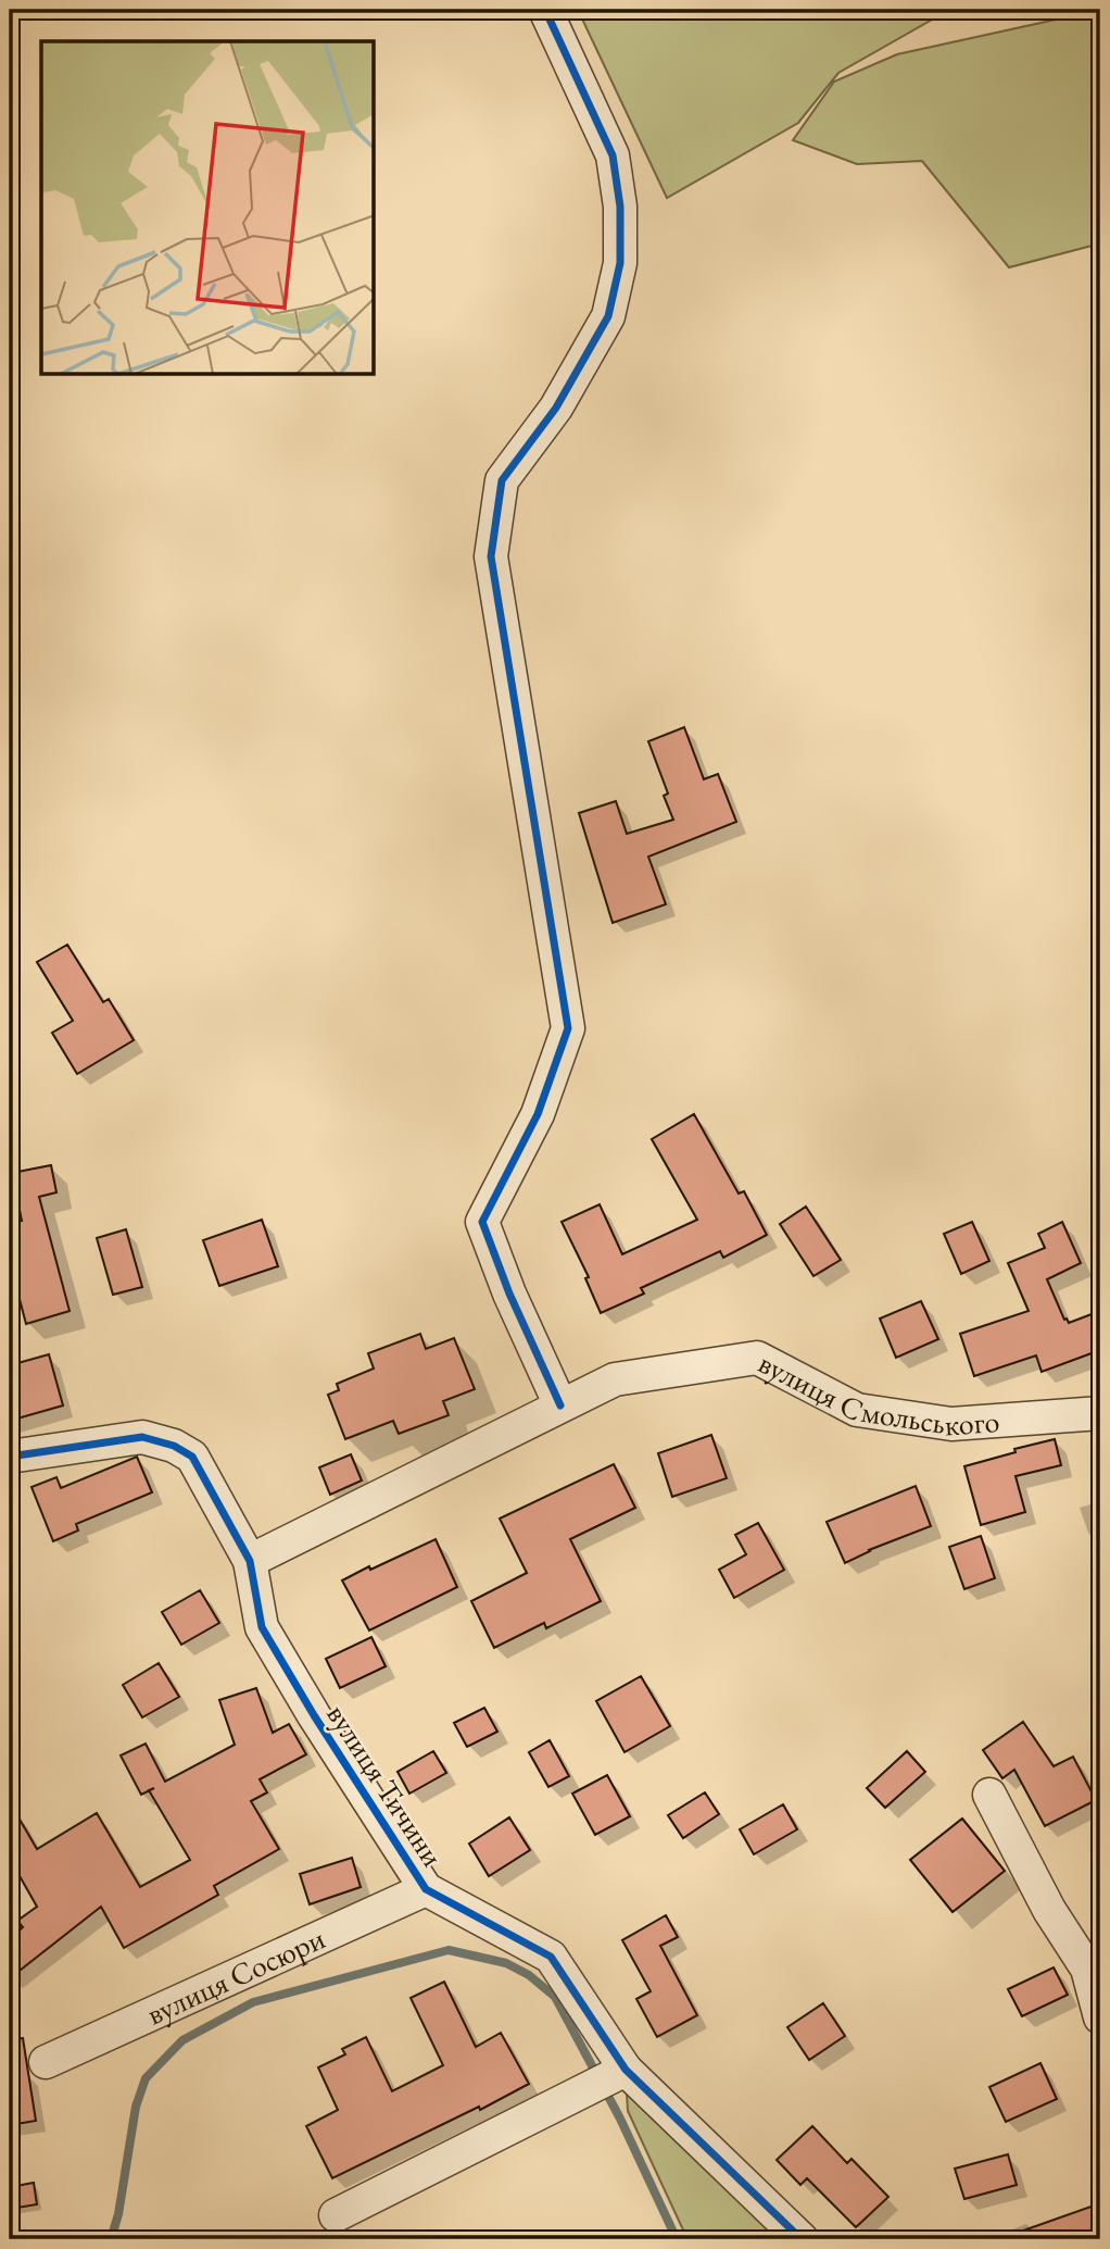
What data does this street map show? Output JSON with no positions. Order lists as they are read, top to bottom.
{
  "streets": {
    "street": ["вулиця Смольського", "вулиця Тичини", "вулиця Сосюри"]
  },
  "crossings": [
    ["вулиця Смольського", "вулиця Тичини"],
    ["вулиця Тичини", "вулиця Сосюри"]
  ]
}
